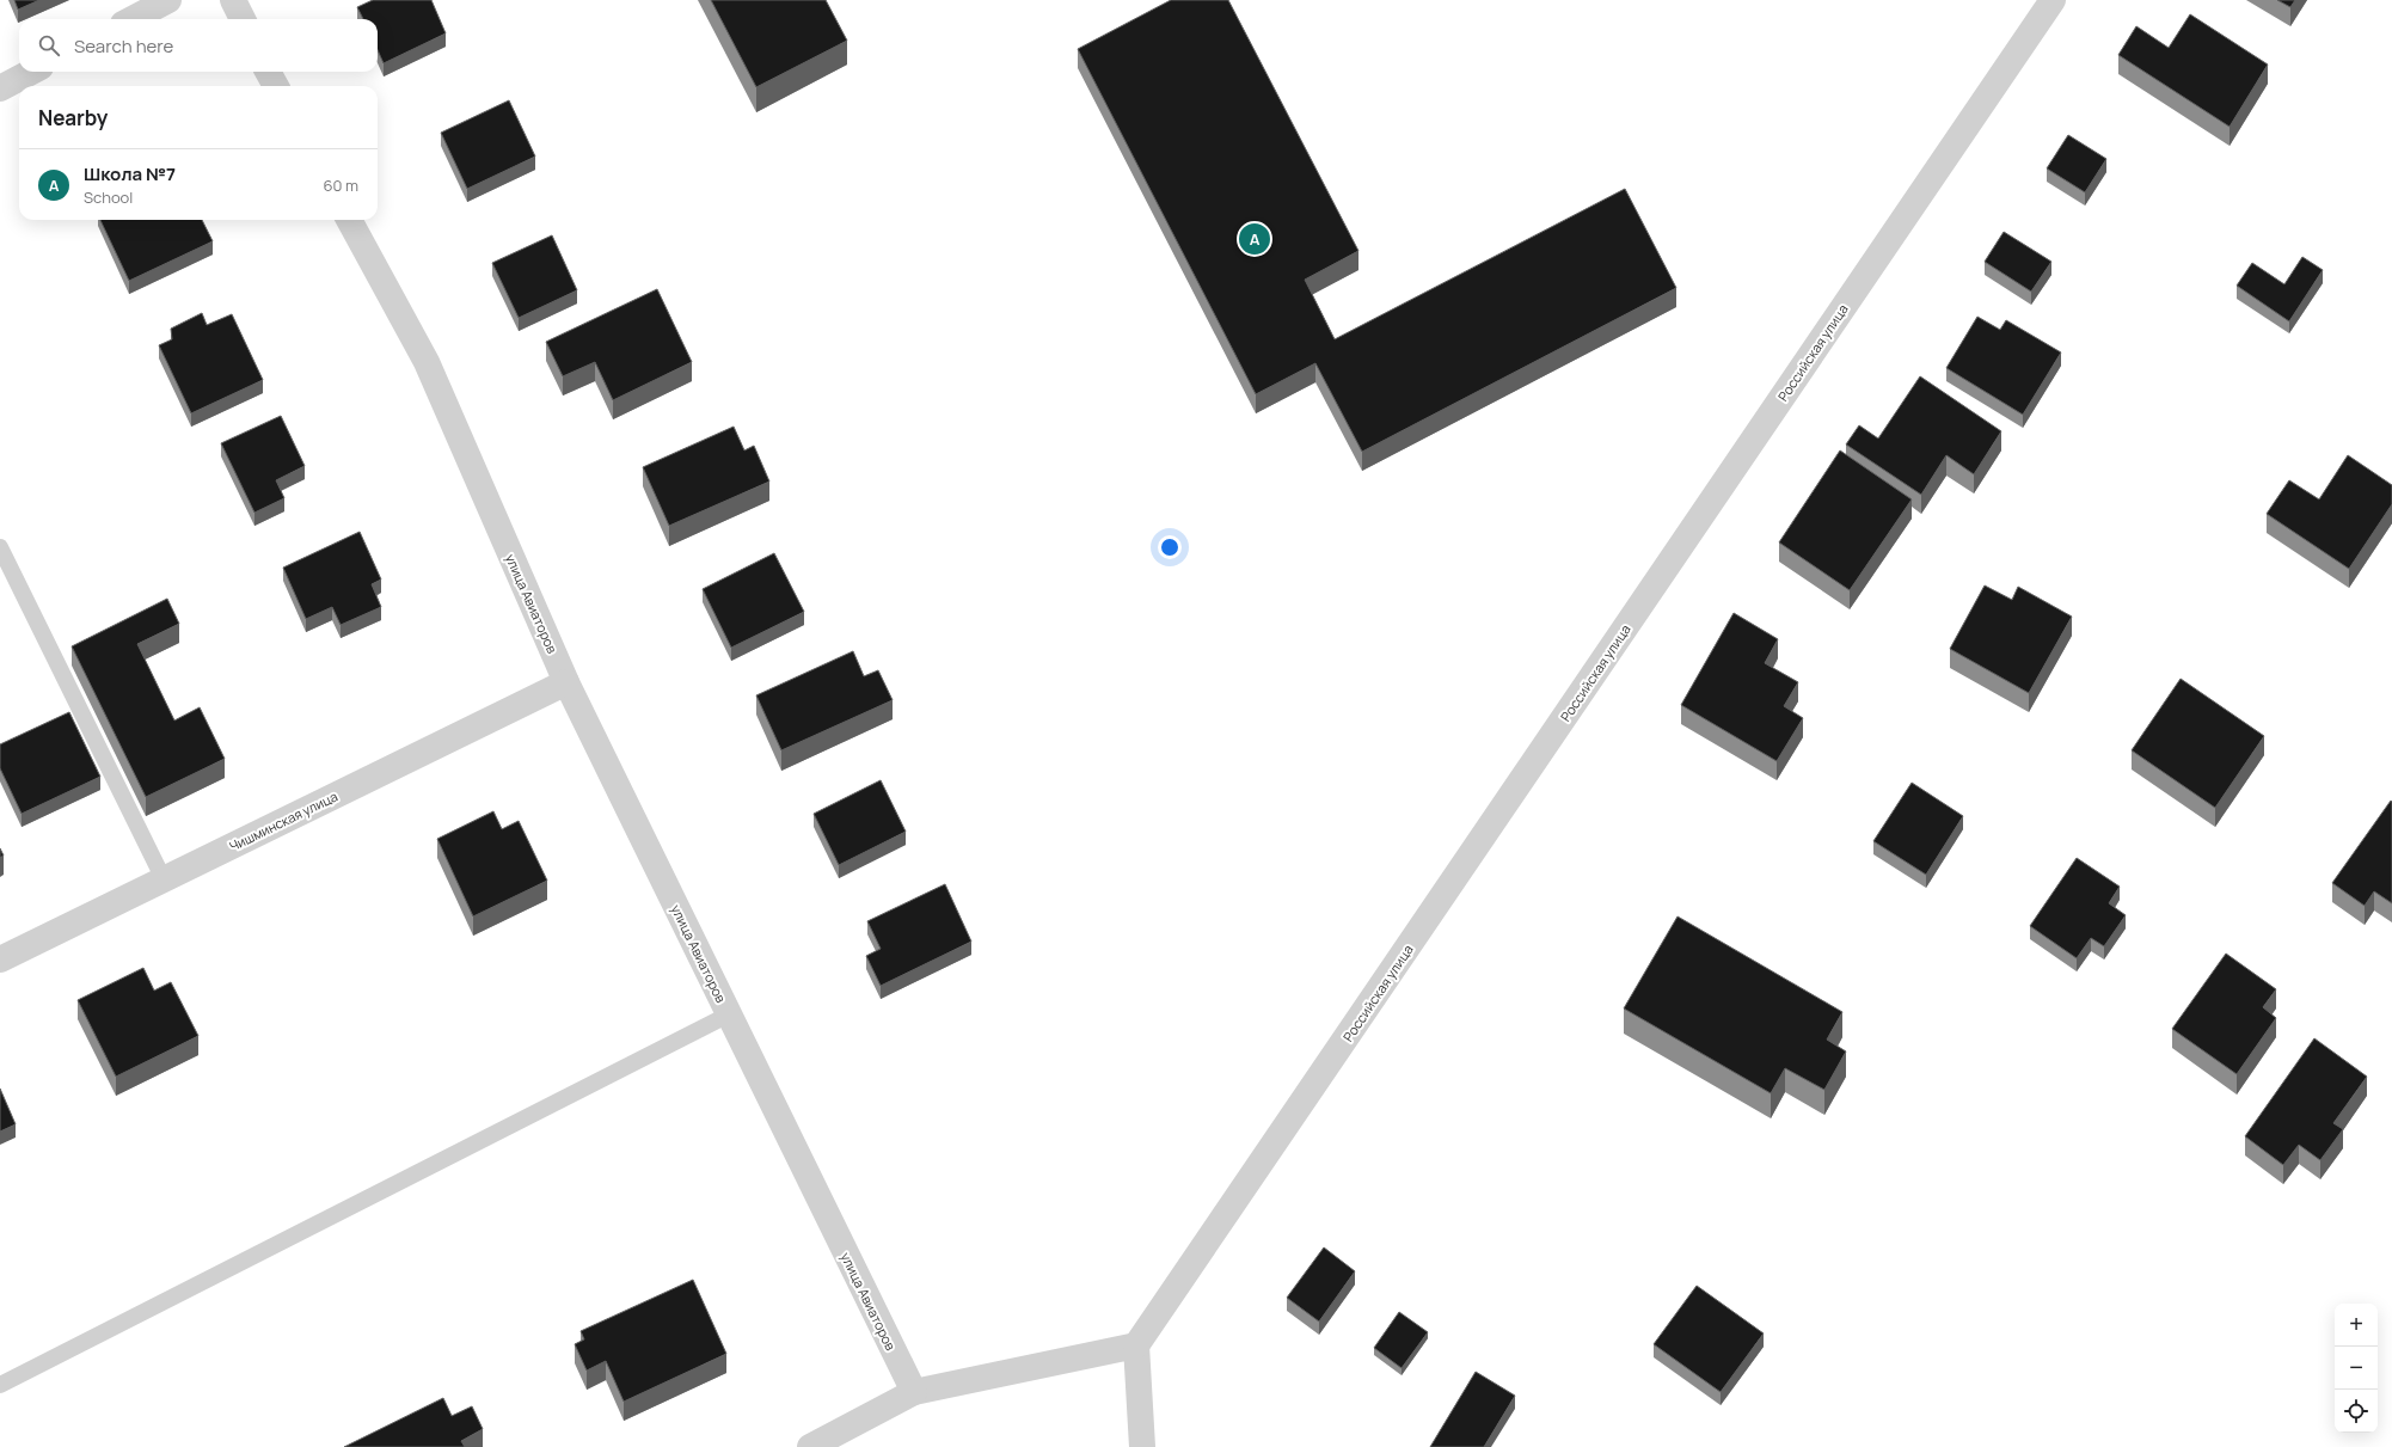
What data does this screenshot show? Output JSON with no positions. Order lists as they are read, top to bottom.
{
  "streets": {
    "street": ["Российская улица", "улица Авиаторов", "Чишминская улица"]
  },
  "crossings": [
    ["улица Авиаторов", "Чишминская улица"]
  ],
  "page": {
    "search": "Search here",
    "heading": "Nearby",
    "list": [
      {
        "mark": "A",
        "name": "Школа №7",
        "note": "School",
        "value": "60 m"
      }
    ],
    "pins": "A",
    "map_buttons": ["+", "−"]
  }
}
